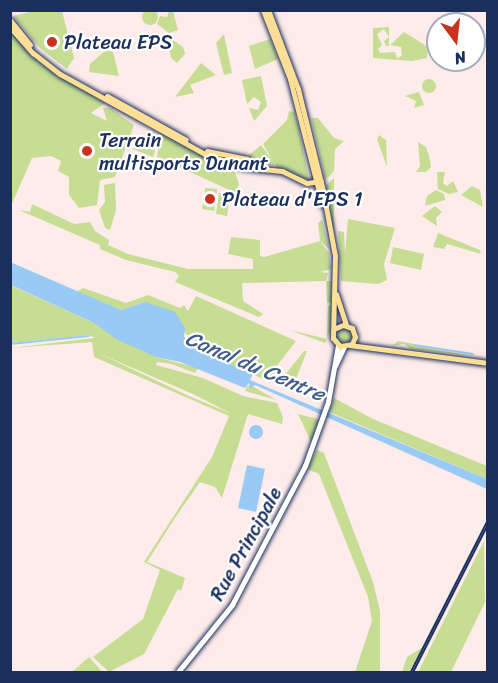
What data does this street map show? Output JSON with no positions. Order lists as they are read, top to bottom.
{
  "streets": {
    "street": ["Rue Principale"]
  },
  "water": ["Canal du Centre"],
  "places": ["Plateau EPS", "Terrain multisports Dunant", "Plateau d'EPS 1"],
  "north": "bottom"
}
